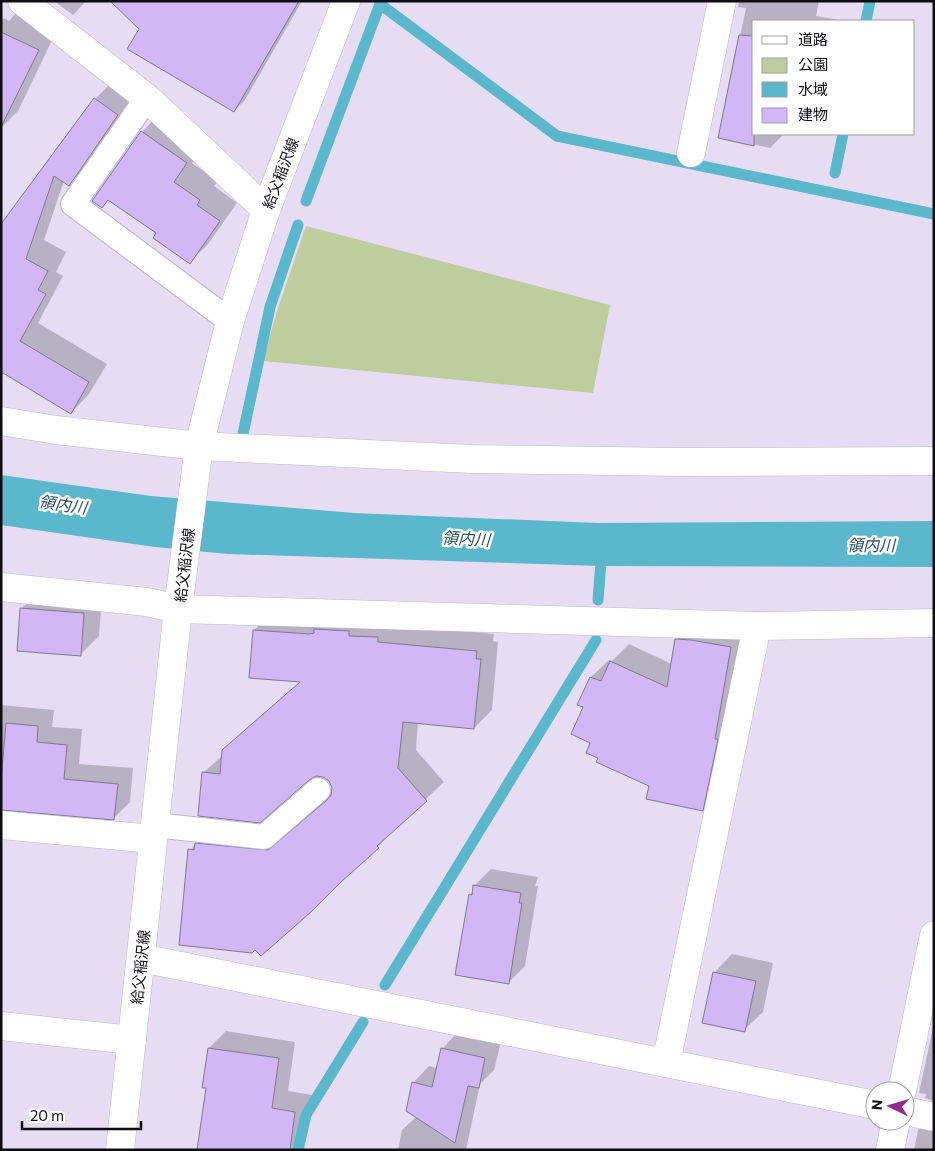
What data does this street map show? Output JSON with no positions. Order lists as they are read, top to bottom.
{
  "streets": {
    "street": ["給父稲沢線"]
  },
  "water": ["領内川"],
  "legend": [
    "道路",
    "公園",
    "水域",
    "建物"
  ],
  "scale_bar": "20 m",
  "north": "left"
}
